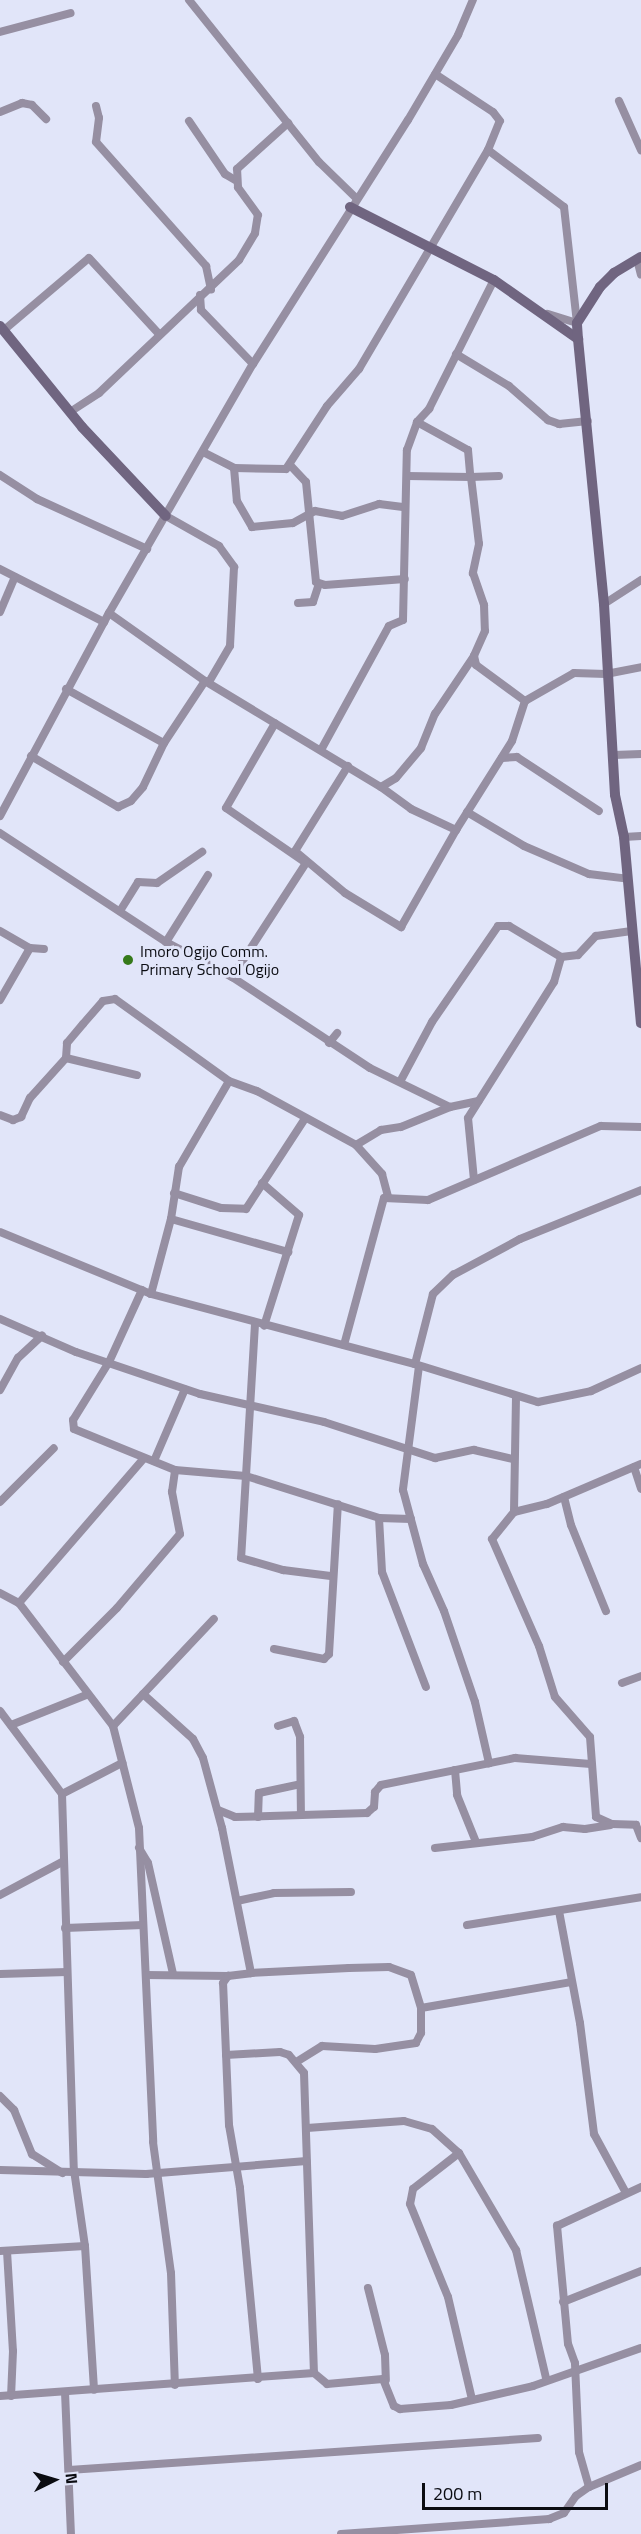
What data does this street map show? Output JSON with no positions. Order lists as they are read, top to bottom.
{
  "places": ["Imoro Ogijo Comm. Primary School Ogijo"],
  "scale_bar": "200 m",
  "north": "right"
}
